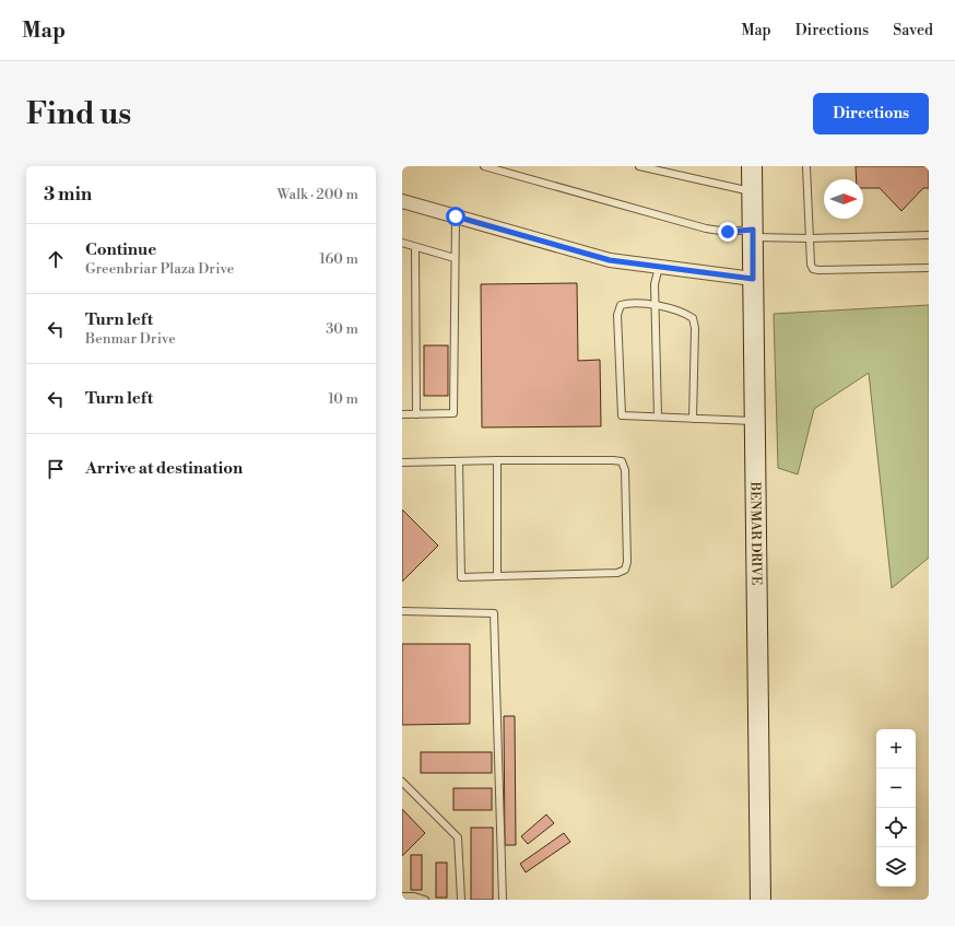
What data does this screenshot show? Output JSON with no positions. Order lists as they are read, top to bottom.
{
  "streets": {
    "street": ["BENMAR DRIVE"]
  },
  "north": "right",
  "page": {
    "header": "Map",
    "nav": ["Map", "Directions", "Saved"],
    "buttons": "Directions",
    "title": "Find us",
    "heading": ["3 min", "Walk · 200 m"],
    "list": [
      ["Continue", "Greenbriar Plaza Drive", "160 m"],
      ["Turn left", "Benmar Drive", "30 m"],
      ["Turn left", "10 m"],
      "Arrive at destination"
    ],
    "map_buttons": ["+", "−"]
  }
}
